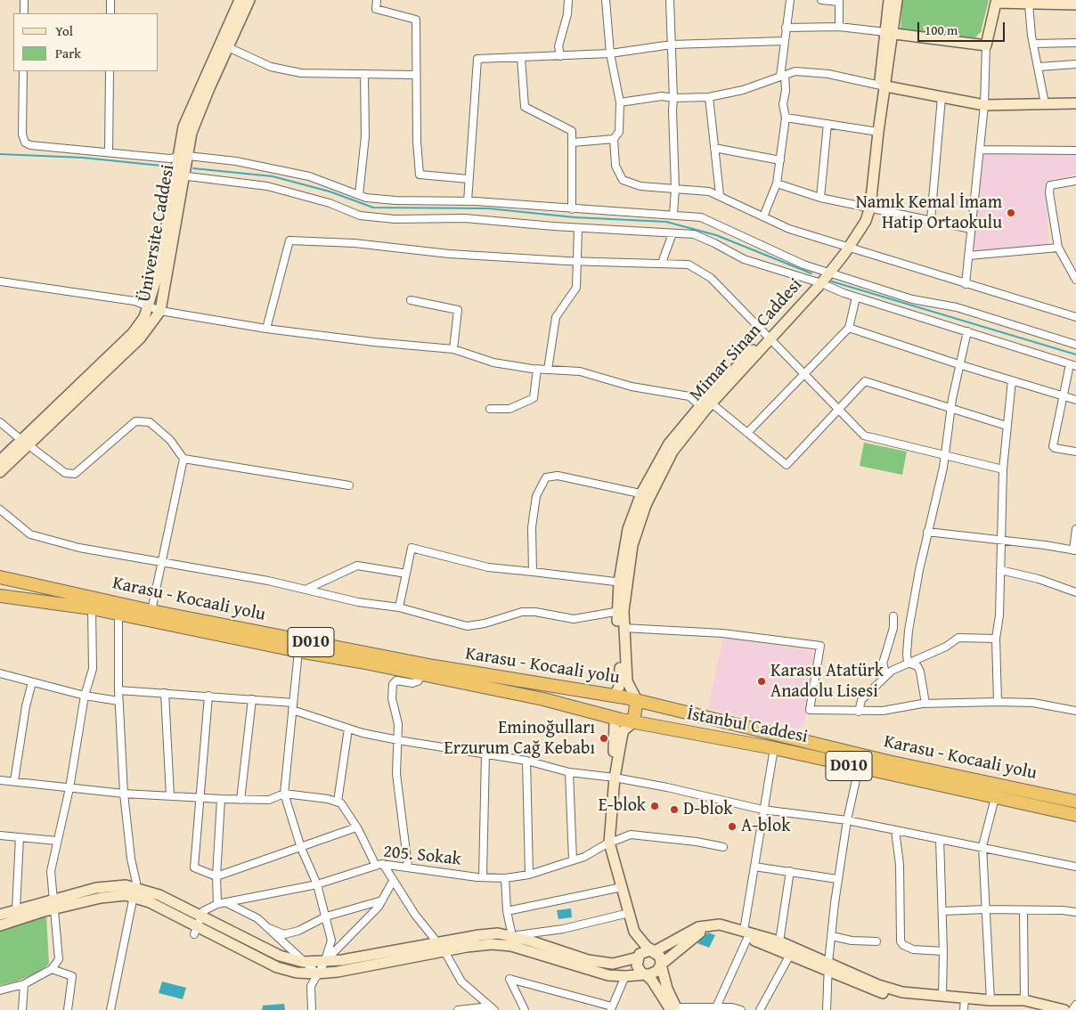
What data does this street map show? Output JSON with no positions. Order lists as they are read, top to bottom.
{
  "streets": {
    "highway": ["Karasu - Kocaali yolu", "D010", "İstanbul Caddesi"],
    "main road": ["Üniversite Caddesi", "Mimar Sinan Caddesi"],
    "street": ["205. Sokak"]
  },
  "crossings": [
    ["Mimar Sinan Caddesi", "Karasu - Kocaali yolu"],
    ["Karasu - Kocaali yolu", "İstanbul Caddesi"]
  ],
  "places": [
    "Namık Kemal İmam Hatip Ortaokulu",
    "Karasu Atatürk Anadolu Lisesi",
    "Eminoğulları Erzurum Cağ Kebabı",
    "E-blok",
    "D-blok",
    "A-blok"
  ],
  "legend": ["Yol", "Park"],
  "scale_bar": "100 m"
}
